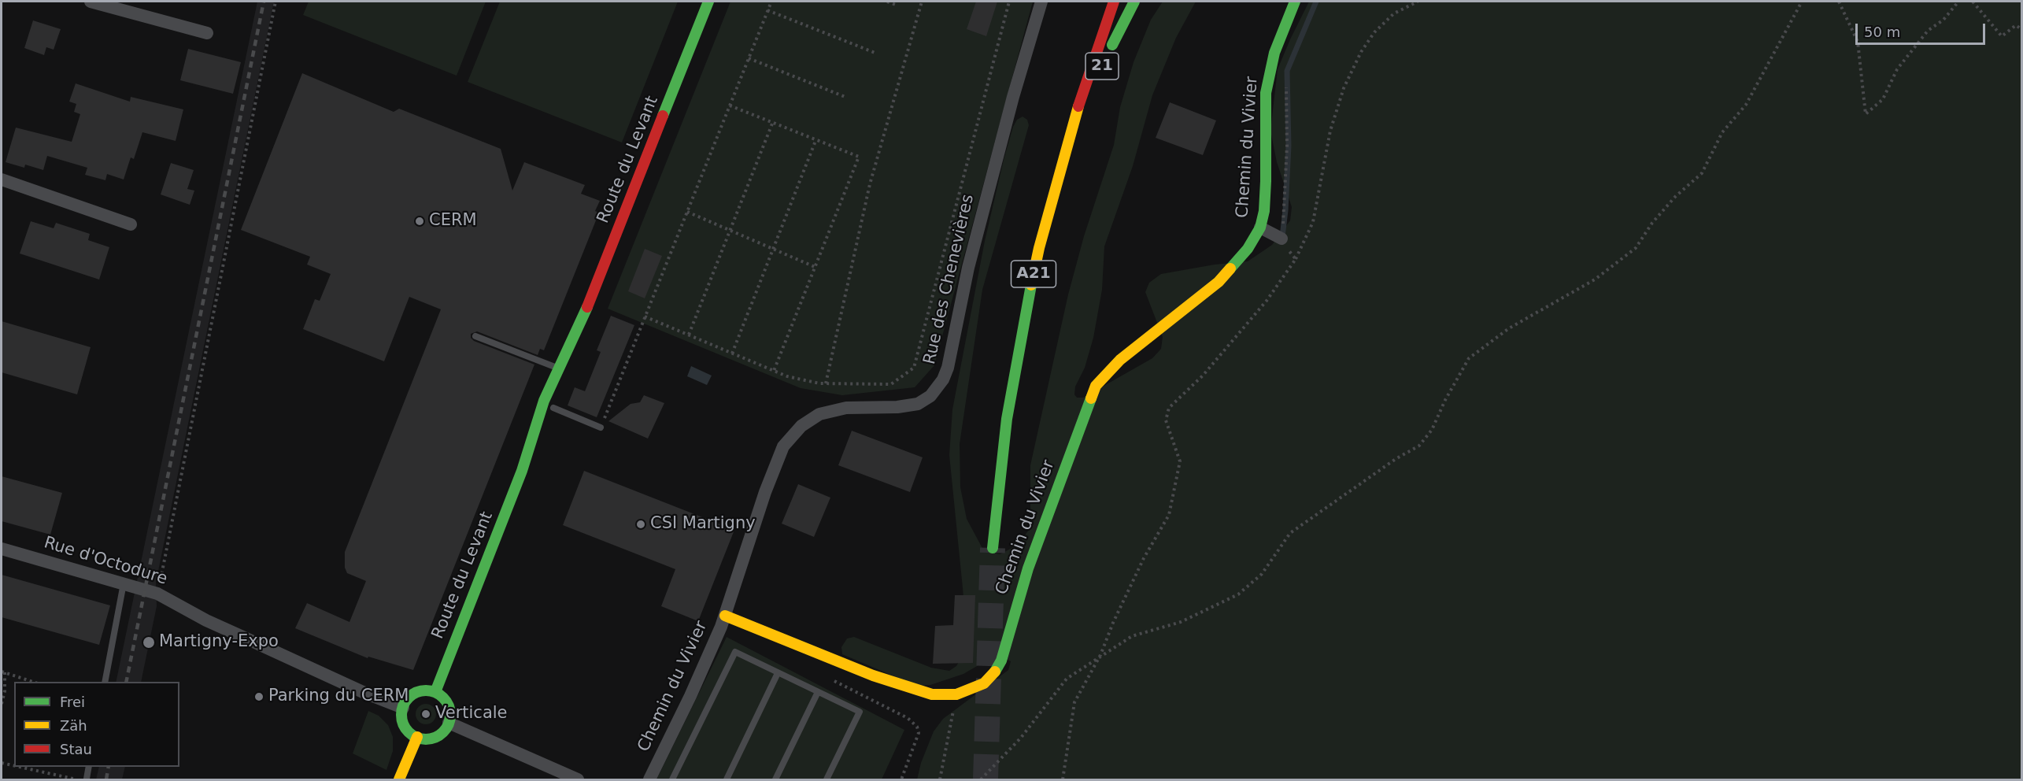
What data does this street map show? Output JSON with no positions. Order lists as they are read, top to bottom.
{
  "streets": {
    "main road": [
      "21",
      "Chemin du Vivier",
      "Route du Levant",
      "A21"
    ],
    "street": ["Rue des Chenevières", "Rue d'Octodure"]
  },
  "crossings": [
    ["21", "A21"],
    ["Chemin du Vivier", "Rue des Chenevières"],
    ["Route du Levant", "Rue d'Octodure"]
  ],
  "places": [
    "CERM",
    "CSI Martigny",
    "Martigny-Expo",
    "Parking du CERM",
    "Verticale"
  ],
  "legend": ["Frei", "Zäh", "Stau"],
  "scale_bar": "50 m"
}
